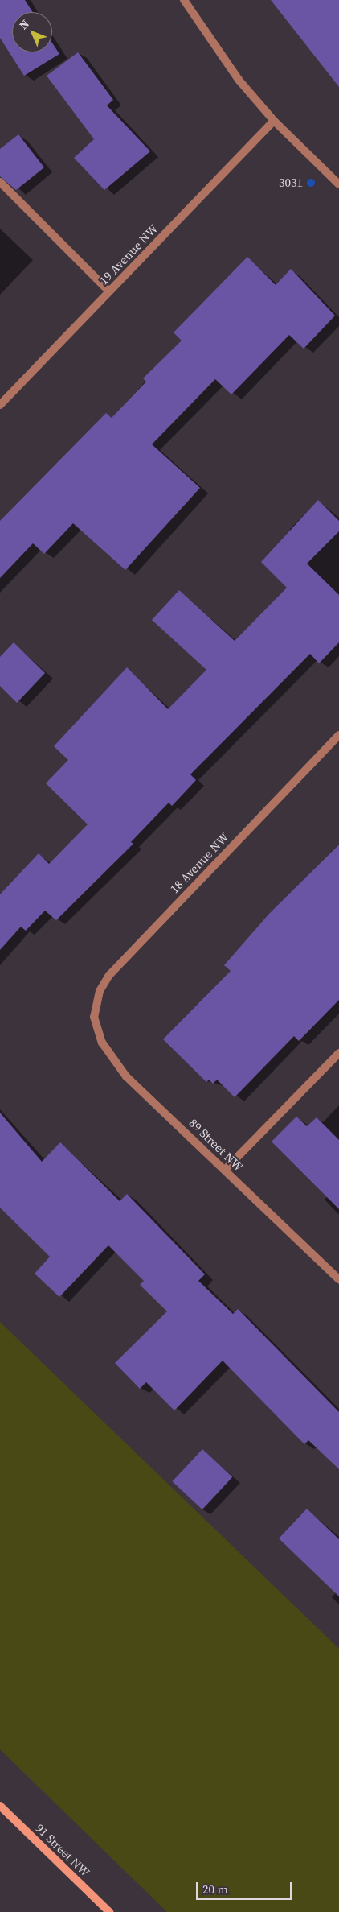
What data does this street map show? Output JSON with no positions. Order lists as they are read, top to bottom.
{
  "streets": {
    "main road": ["91 Street NW"],
    "street": ["19 Avenue NW", "18 Avenue NW", "89 Street NW"]
  },
  "crossings": [
    ["18 Avenue NW", "89 Street NW"]
  ],
  "places": ["3031"],
  "scale_bar": "20 m",
  "north": "top left"
}
